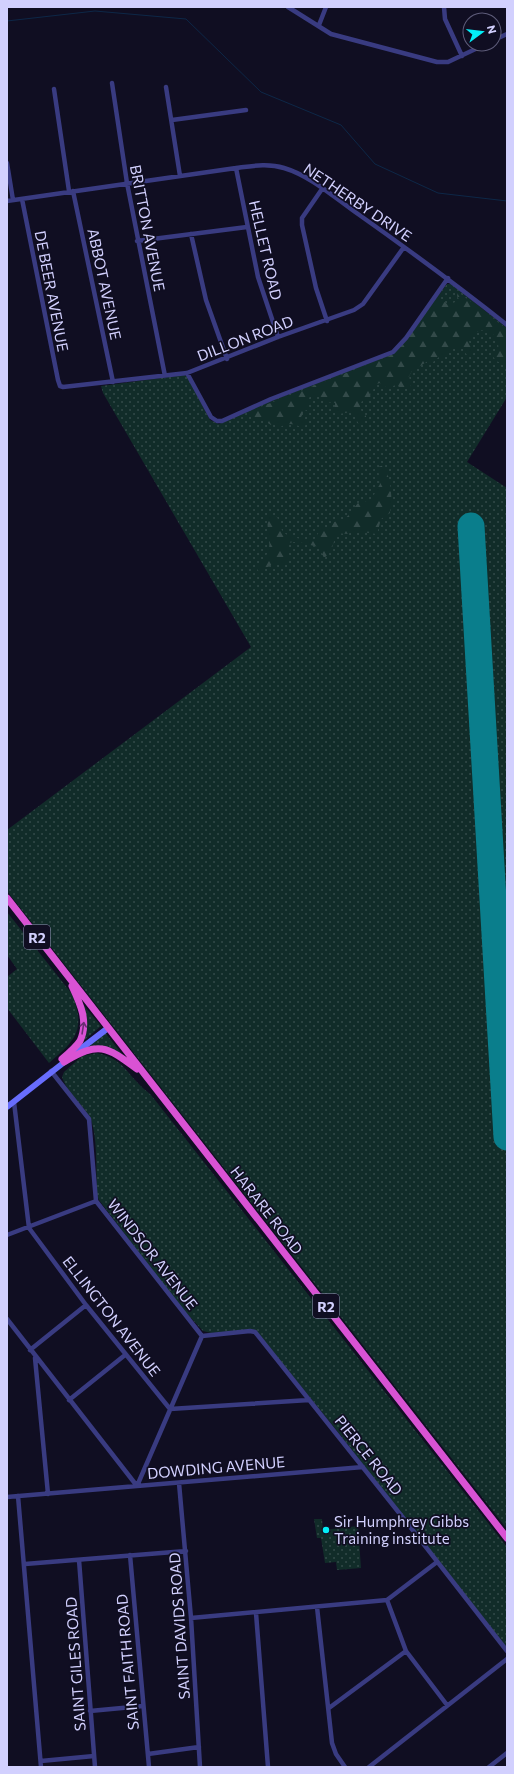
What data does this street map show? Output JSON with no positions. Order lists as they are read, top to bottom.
{
  "streets": {
    "highway": ["R2", "HARARE ROAD"],
    "street": [
      "NETHERBY DRIVE",
      "BRITTON AVENUE",
      "HELLET ROAD",
      "ABBOT AVENUE",
      "DE BEER AVENUE",
      "DILLON ROAD",
      "WINDSOR AVENUE",
      "ELLINGTON AVENUE",
      "PIERCE ROAD",
      "DOWDING AVENUE",
      "SAINT DAVIDS ROAD",
      "SAINT FAITH ROAD",
      "SAINT GILES ROAD"
    ]
  },
  "crossings": [
    ["NETHERBY DRIVE", "BRITTON AVENUE"],
    ["NETHERBY DRIVE", "HELLET ROAD"],
    ["NETHERBY DRIVE", "ABBOT AVENUE"],
    ["NETHERBY DRIVE", "DE BEER AVENUE"],
    ["NETHERBY DRIVE", "DILLON ROAD"],
    ["BRITTON AVENUE", "DILLON ROAD"],
    ["HELLET ROAD", "DILLON ROAD"],
    ["ABBOT AVENUE", "DILLON ROAD"],
    ["DE BEER AVENUE", "DILLON ROAD"],
    ["WINDSOR AVENUE", "PIERCE ROAD"],
    ["PIERCE ROAD", "DOWDING AVENUE"],
    ["DOWDING AVENUE", "SAINT DAVIDS ROAD"]
  ],
  "places": ["Sir Humphrey Gibbs Training institute"],
  "north": "right"
}
